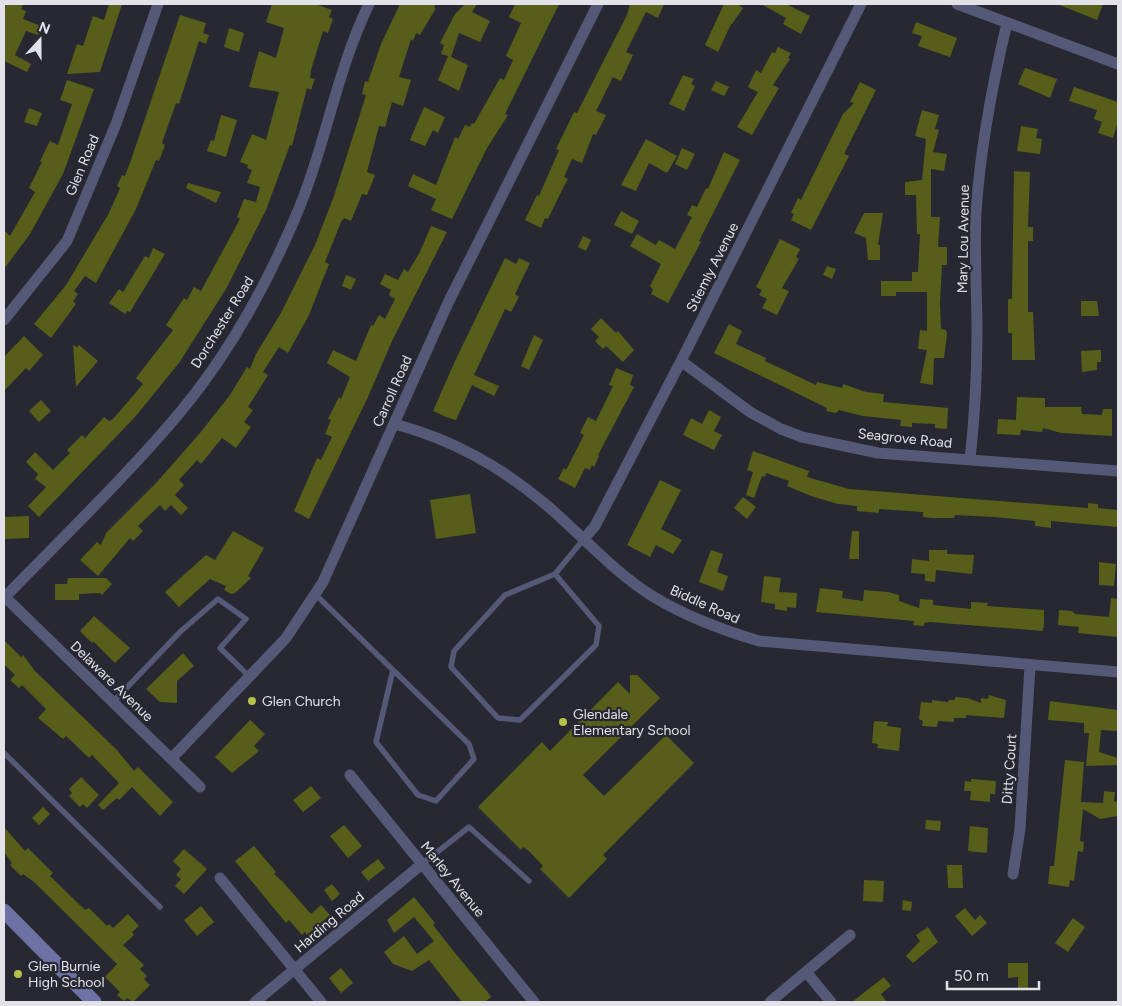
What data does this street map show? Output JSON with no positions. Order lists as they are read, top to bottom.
{
  "streets": {
    "street": [
      "Glen Road",
      "Mary Lou Avenue",
      "Stiemly Avenue",
      "Dorchester Road",
      "Carroll Road",
      "Seagrove Road",
      "Biddle Road",
      "Delaware Avenue",
      "Ditty Court",
      "Marley Avenue",
      "Harding Road"
    ]
  },
  "crossings": [
    ["Mary Lou Avenue", "Seagrove Road"],
    ["Stiemly Avenue", "Seagrove Road"],
    ["Stiemly Avenue", "Biddle Road"],
    ["Dorchester Road", "Delaware Avenue"],
    ["Carroll Road", "Biddle Road"],
    ["Carroll Road", "Delaware Avenue"],
    ["Biddle Road", "Ditty Court"],
    ["Marley Avenue", "Harding Road"]
  ],
  "places": ["Glen Church", "Glendale Elementary School", "Glen Burnie High School"],
  "scale_bar": "50 m",
  "north": "top"
}
